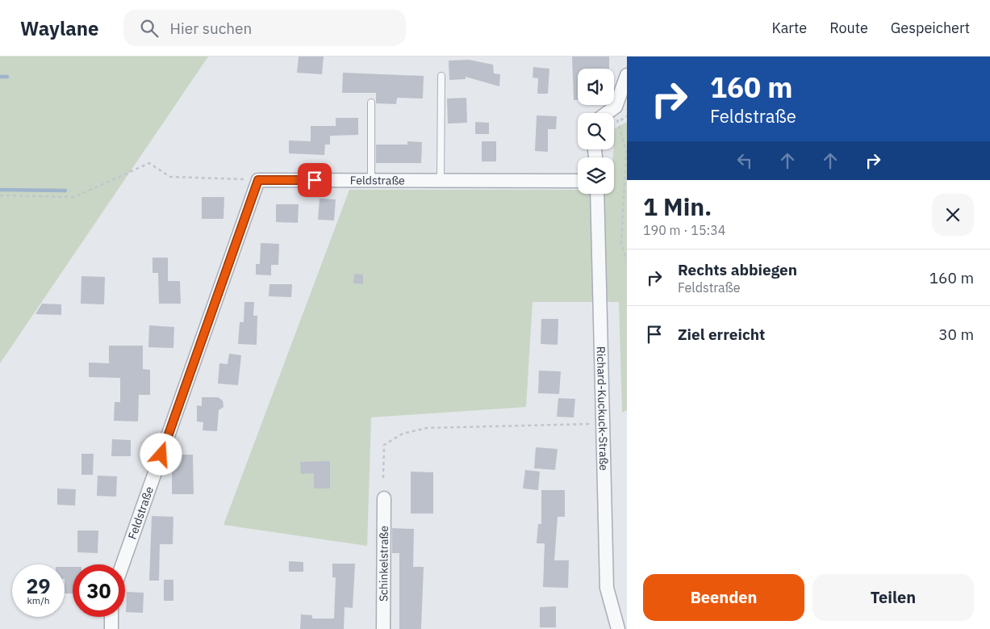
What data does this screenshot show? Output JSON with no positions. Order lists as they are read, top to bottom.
{
  "streets": {
    "street": ["Feldstraße", "Richard-Kuckuck-Straße", "Schinkelstraße"]
  },
  "page": {
    "header": "Waylane",
    "search": "Hier suchen",
    "nav": ["Karte", "Route", "Gespeichert"],
    "turn": ["160 m", "Feldstraße"],
    "heading": ["1 Min.", "190 m · 15:34"],
    "list": [
      {
        "name": "Rechts abbiegen",
        "note": "Feldstraße",
        "value": "160 m"
      },
      {
        "name": "Ziel erreicht",
        "value": "30 m"
      }
    ],
    "speed": "29 km/h",
    "limit": "30",
    "buttons": ["Beenden", "Teilen"]
  }
}
